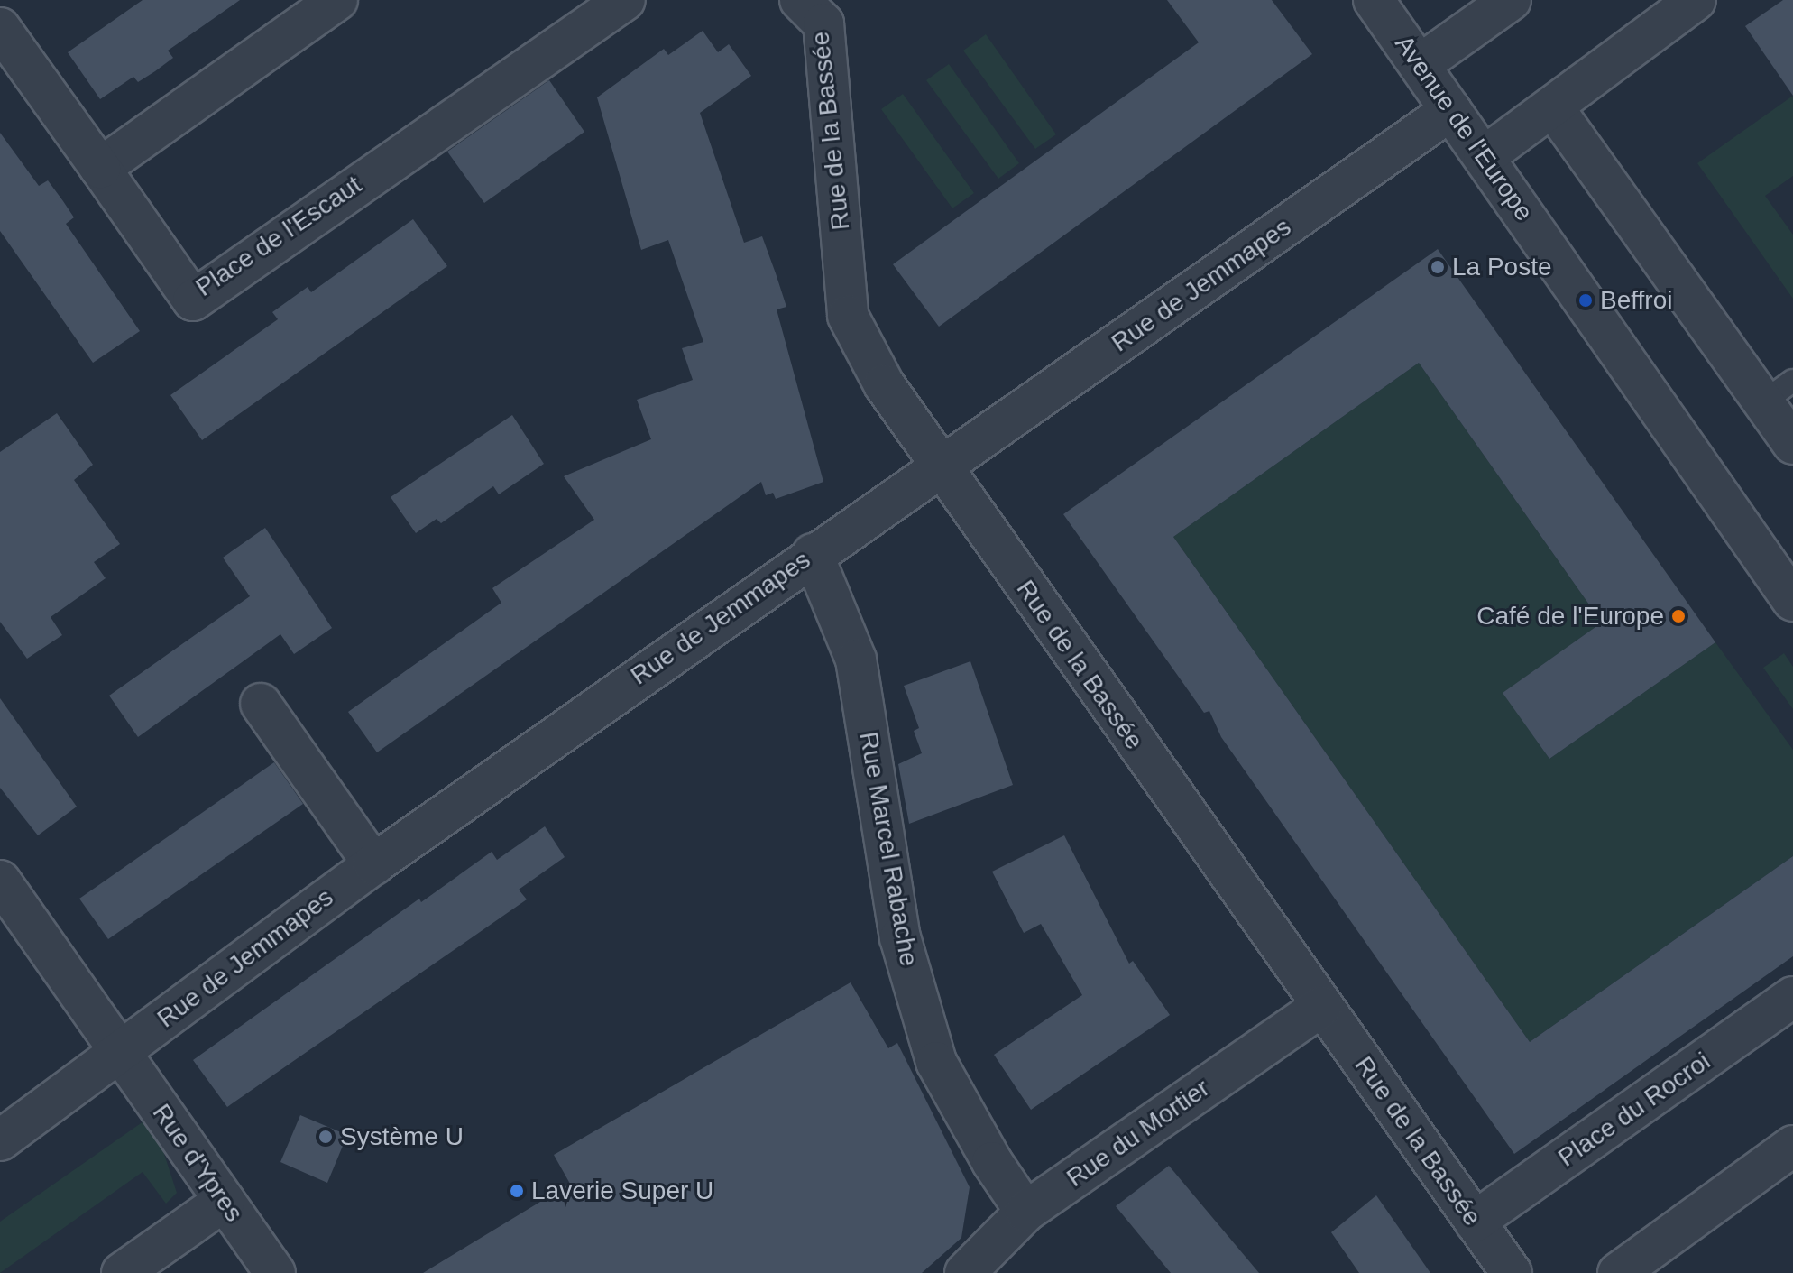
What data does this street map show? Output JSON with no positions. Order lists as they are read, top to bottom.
{
  "streets": {
    "street": [
      "Avenue de l'Europe",
      "Rue de la Bassée",
      "Place de l'Escaut",
      "Rue de Jemmapes",
      "Rue Marcel Rabache",
      "Place du Rocroi",
      "Rue du Mortier",
      "Rue d'Ypres"
    ]
  },
  "crossings": [
    ["Avenue de l'Europe", "Rue de Jemmapes"],
    ["Rue de la Bassée", "Rue de Jemmapes"],
    ["Rue de la Bassée", "Place du Rocroi"],
    ["Rue de la Bassée", "Rue du Mortier"],
    ["Rue de Jemmapes", "Rue Marcel Rabache"],
    ["Rue de Jemmapes", "Rue d'Ypres"],
    ["Rue Marcel Rabache", "Rue du Mortier"]
  ],
  "places": [
    "La Poste",
    "Beffroi",
    "Café de l'Europe",
    "Système U",
    "Laverie Super U"
  ]
}
